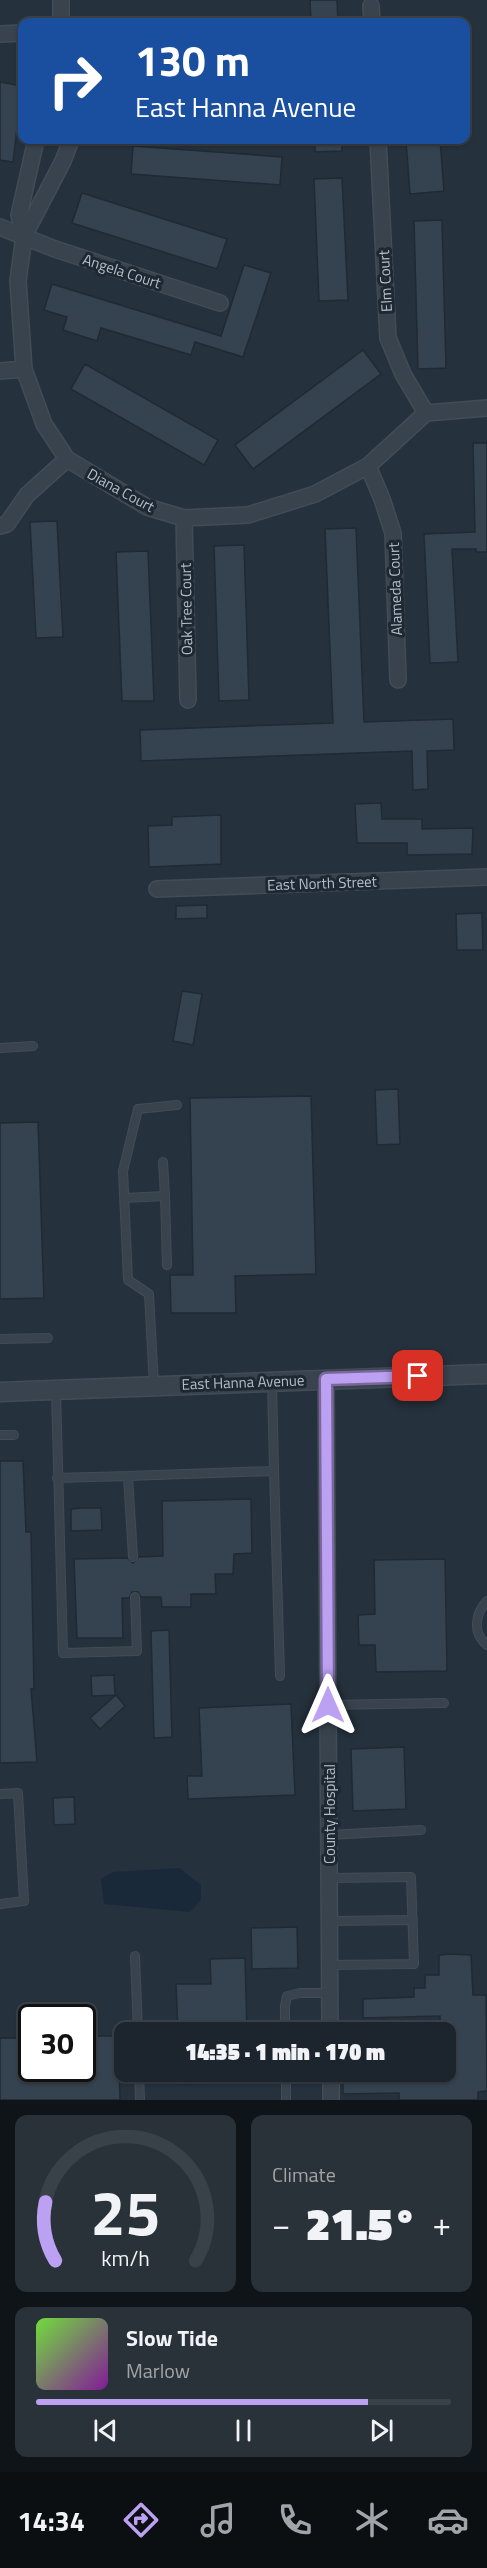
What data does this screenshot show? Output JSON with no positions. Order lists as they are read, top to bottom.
{
  "streets": {
    "street": [
      "Angela Court",
      "Elm Court",
      "Diana Court",
      "Alameda Court",
      "Oak Tree Court",
      "East North Street",
      "East Hanna Avenue",
      "County Hospital"
    ]
  },
  "crossings": [
    ["Angela Court", "Diana Court"],
    ["Elm Court", "Diana Court"],
    ["Diana Court", "Alameda Court"],
    ["Diana Court", "Oak Tree Court"],
    ["East Hanna Avenue", "County Hospital"]
  ],
  "page": {
    "turn": ["130 m", "East Hanna Avenue"],
    "limit": "30",
    "trip": "14:35 · 1 min · 170 m",
    "tile": "Climate",
    "heat": ["−", "21.5°", "+"],
    "song": ["Slow Tide", "Marlow"],
    "tabs": "14:34",
    "gauge": ["25", "km/h"]
  }
}
